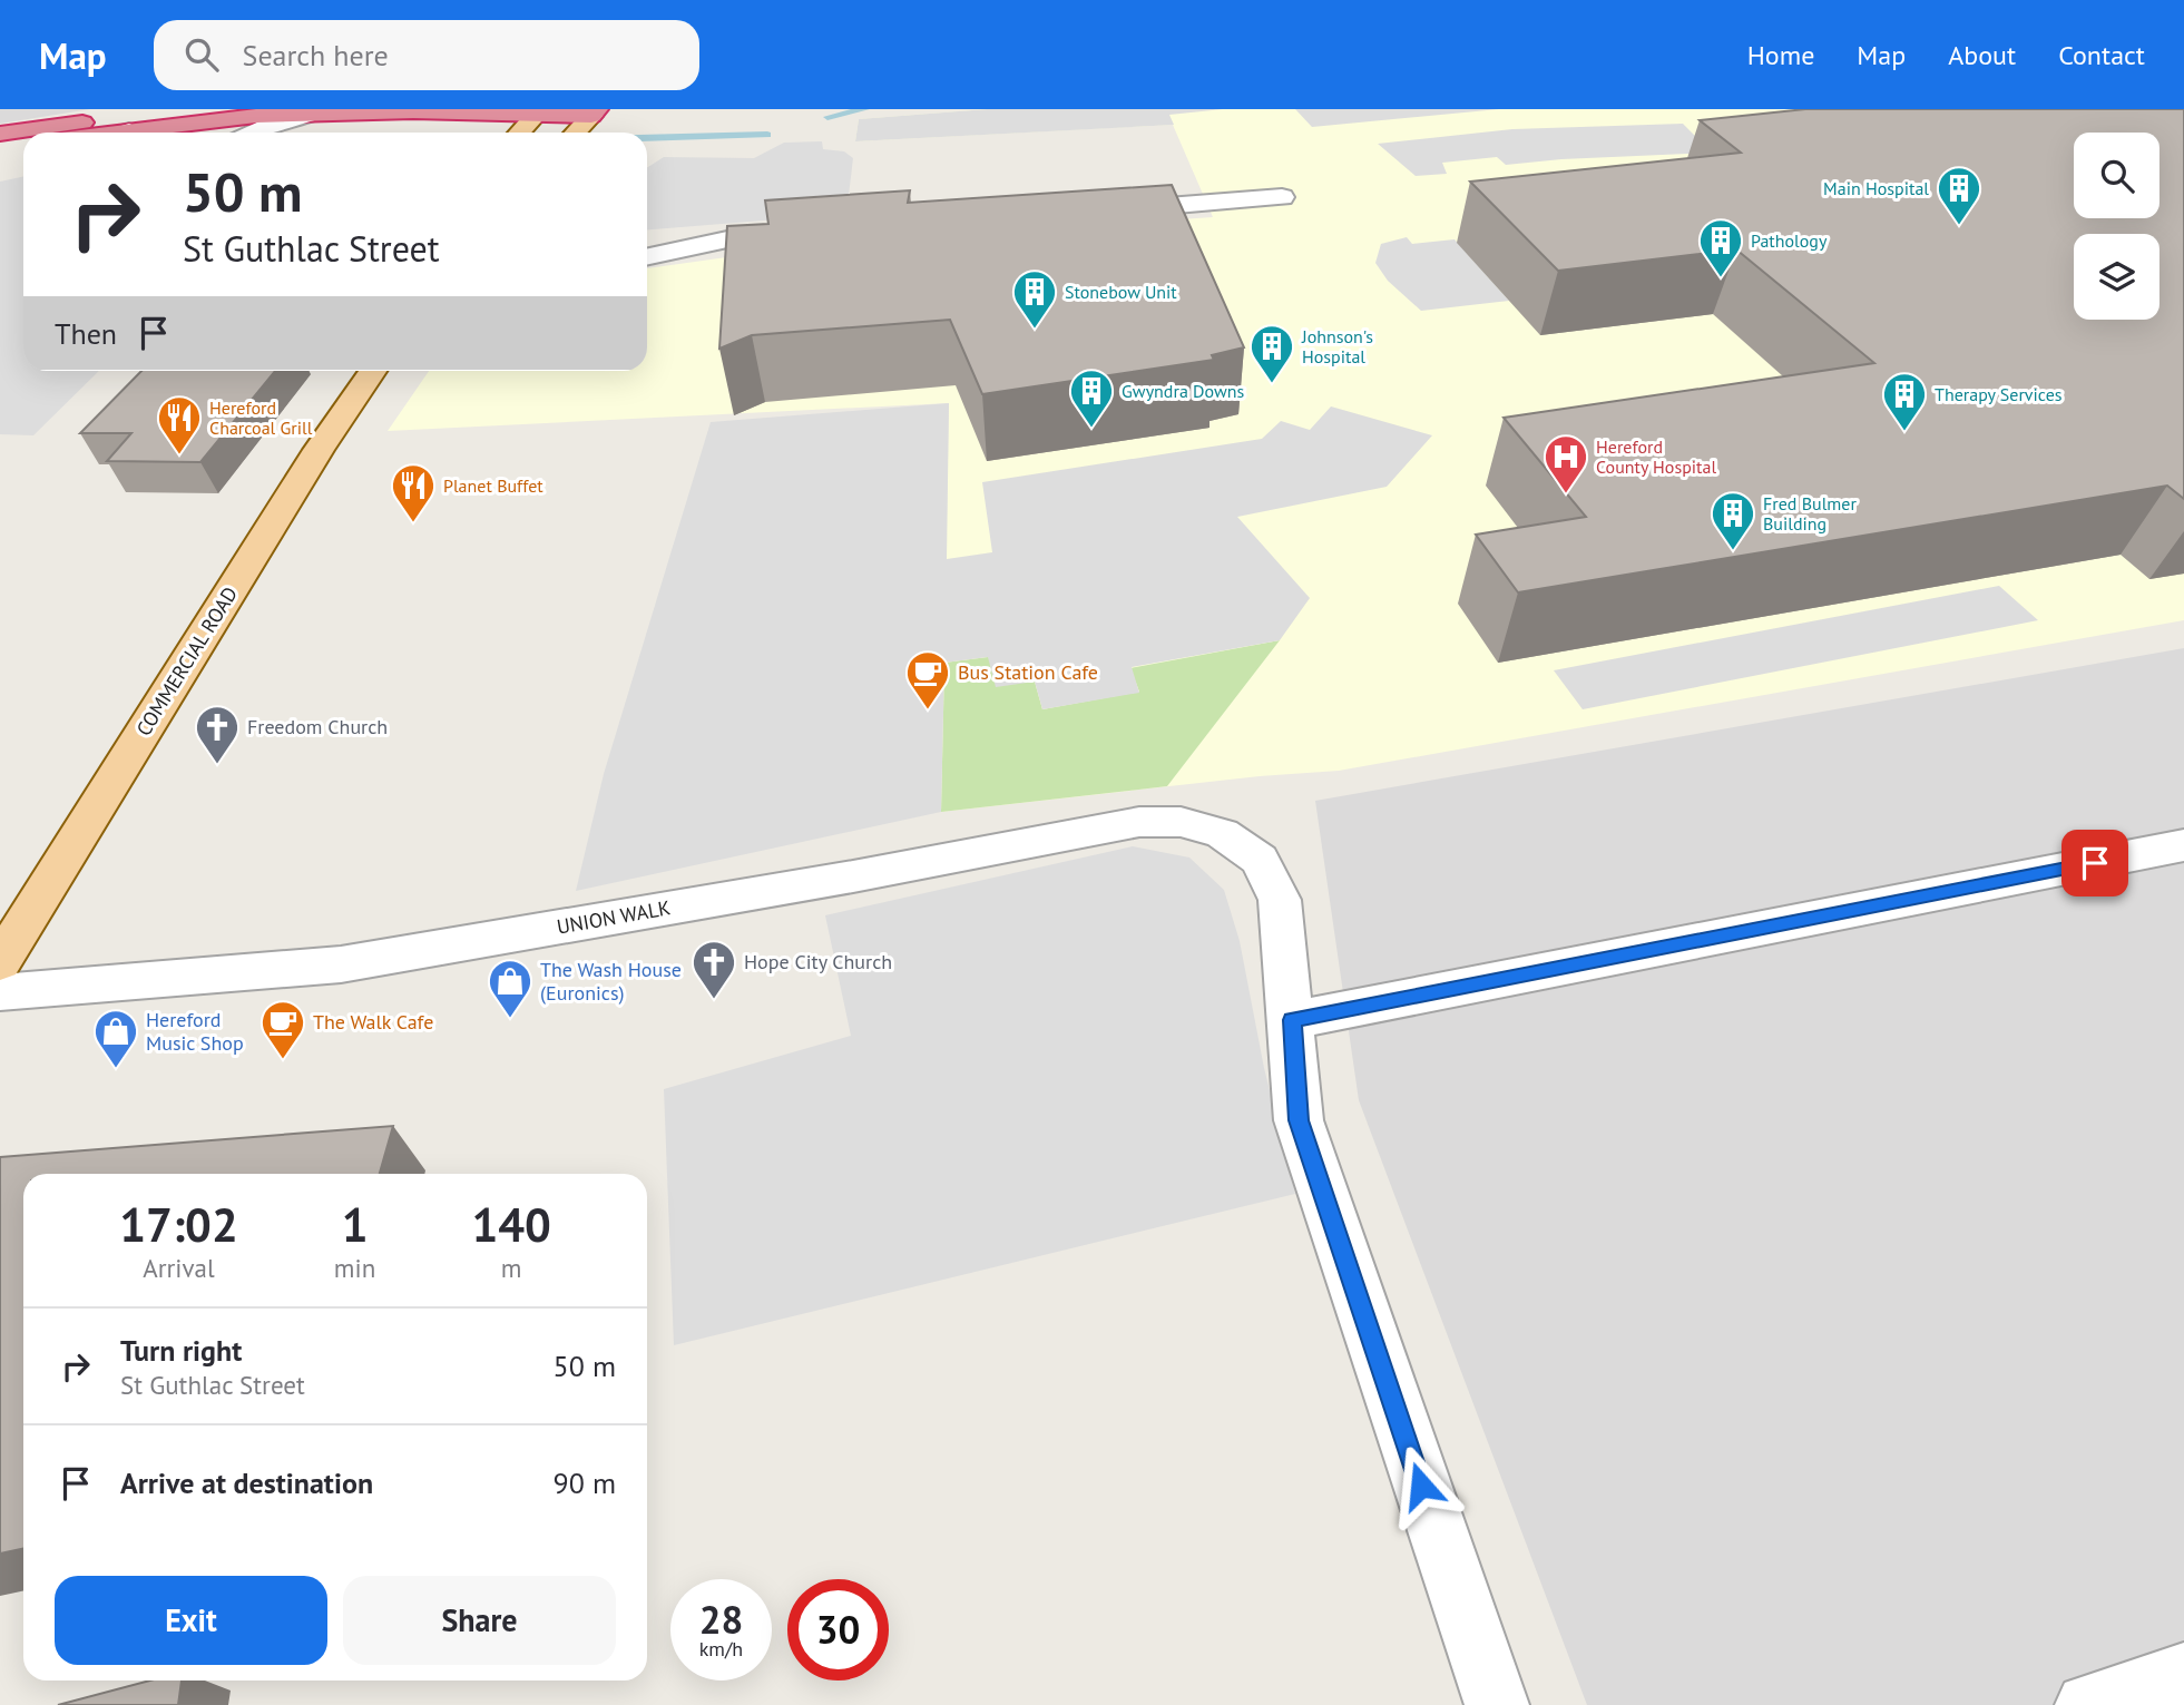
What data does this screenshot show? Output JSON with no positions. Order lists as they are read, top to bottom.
{
  "streets": {
    "main road": ["COMMERCIAL ROAD"],
    "street": ["UNION WALK"]
  },
  "places": {
    "building": [
      "Main Hospital",
      "Pathology",
      "Stonebow Unit",
      "Johnson's Hospital",
      "Gwyndra Downs",
      "Therapy Services",
      "Fred Bulmer Building"
    ],
    "restaurant": ["Hereford Charcoal Grill", "Planet Buffet"],
    "hospital": ["Hereford County Hospital"],
    "cafe": ["Bus Station Cafe", "The Walk Cafe"],
    "church": ["Freedom Church", "Hope City Church"],
    "shop": ["The Wash House (Euronics)", "Hereford Music Shop"]
  },
  "page": {
    "header": "Map",
    "search": "Search here",
    "nav": [
      "Home",
      "Map",
      "About",
      "Contact"
    ],
    "turn": ["50 m", "St Guthlac Street"],
    "then": "Then",
    "eta": [
      "17:02",
      "Arrival",
      "1",
      "min",
      "140",
      "m"
    ],
    "list": [
      {
        "name": "Turn right",
        "note": "St Guthlac Street",
        "value": "50 m"
      },
      {
        "name": "Arrive at destination",
        "value": "90 m"
      }
    ],
    "buttons": ["Exit", "Share"],
    "speed": "28 km/h",
    "limit": "30"
  }
}
